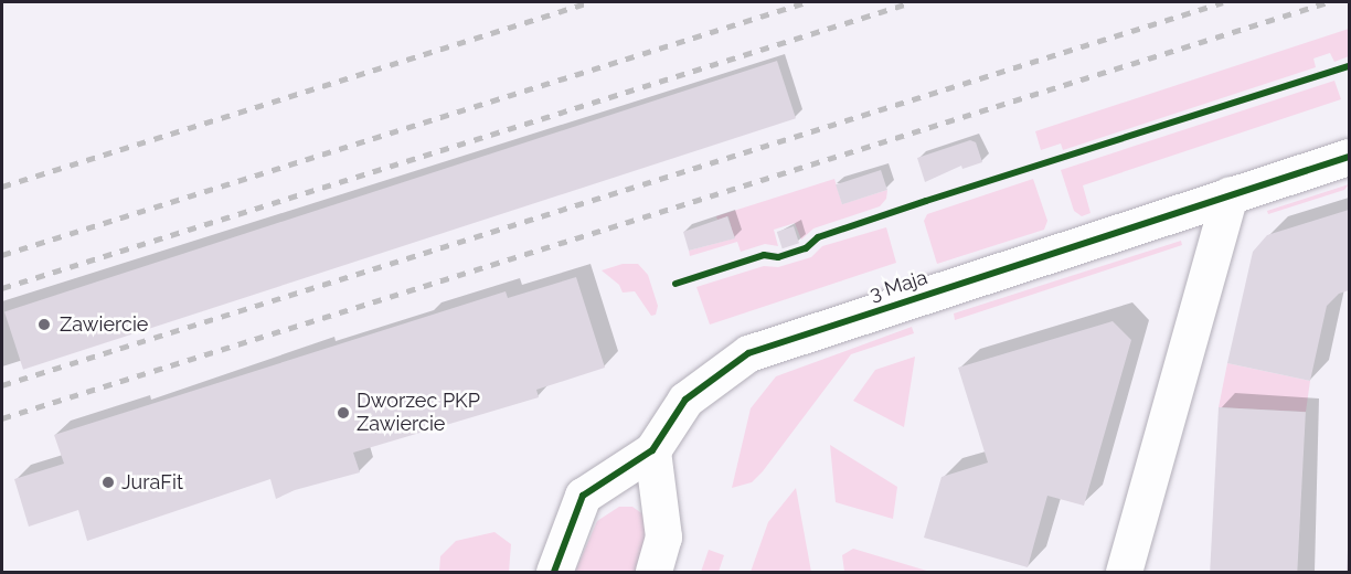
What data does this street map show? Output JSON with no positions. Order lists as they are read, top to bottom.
{
  "streets": {
    "street": ["3 Maja"]
  },
  "places": ["Zawiercie", "Dworzec PKP Zawiercie", "JuraFit"]
}
